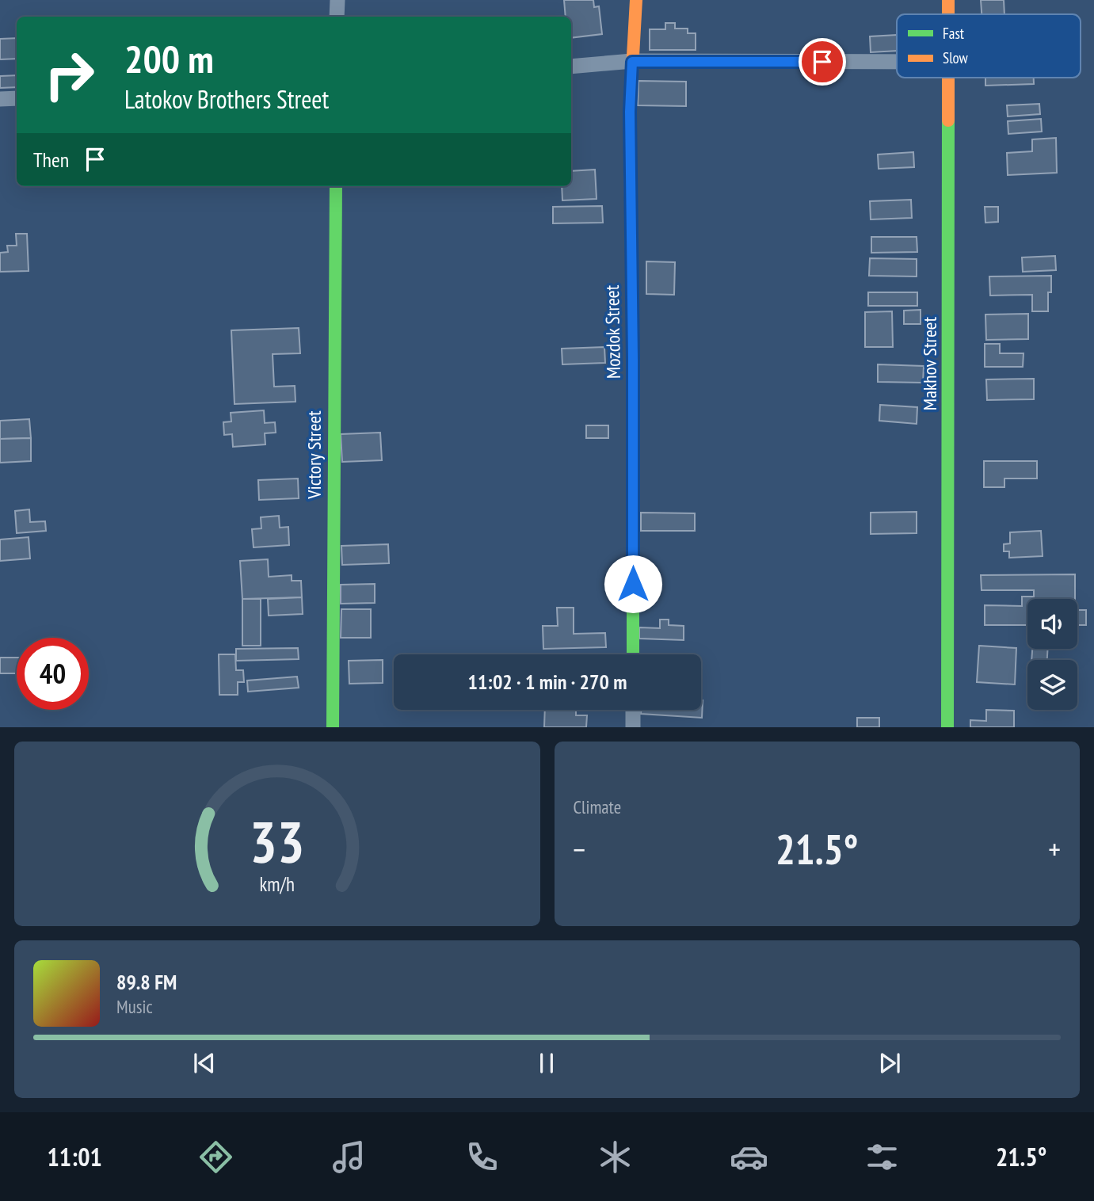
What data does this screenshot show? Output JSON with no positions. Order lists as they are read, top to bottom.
{
  "streets": {
    "street": ["Mozdok Street", "Makhov Street", "Victory Street"]
  },
  "legend": ["Fast", "Slow"],
  "page": {
    "turn": ["200 m", "Latokov Brothers Street"],
    "then": "Then",
    "limit": "40",
    "trip": "11:02 · 1 min · 270 m",
    "tile": "Climate",
    "heat": ["−", "21.5°", "+"],
    "song": ["89.8 FM", "Music"],
    "tabs": ["11:01", "21.5°"],
    "gauge": ["33", "km/h"]
  }
}
